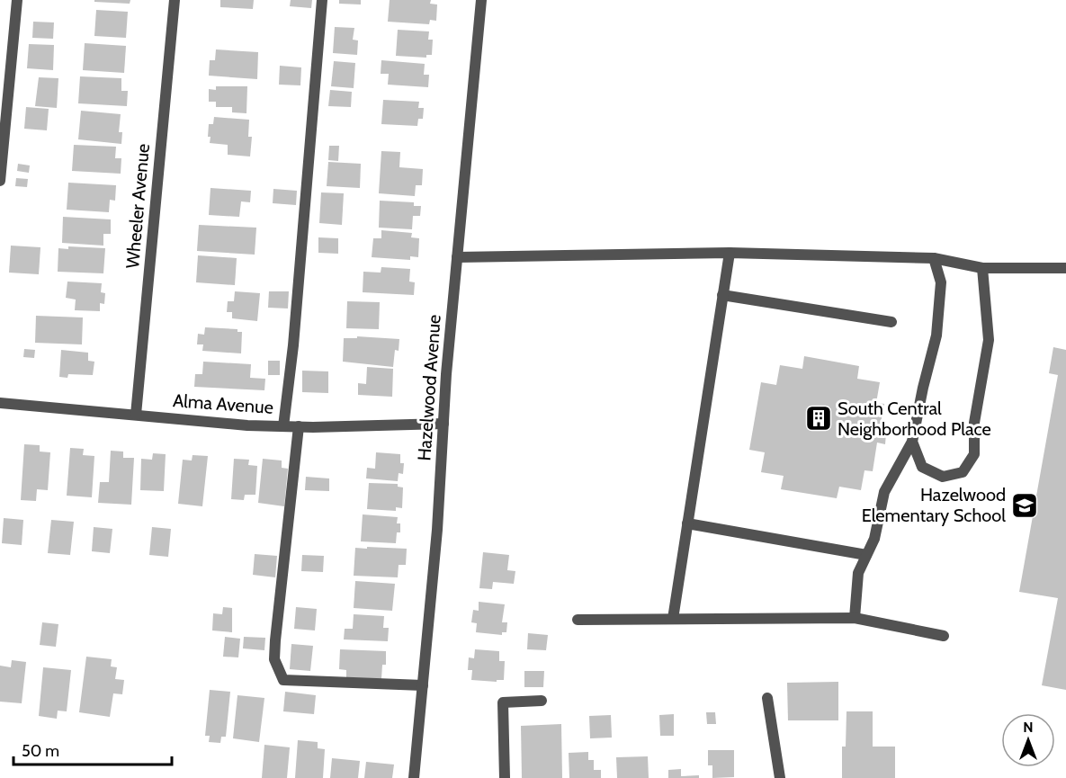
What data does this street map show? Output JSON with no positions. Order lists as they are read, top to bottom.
{
  "streets": {
    "street": ["Wheeler Avenue", "Hazelwood Avenue", "Alma Avenue"]
  },
  "crossings": [
    ["Wheeler Avenue", "Alma Avenue"],
    ["Hazelwood Avenue", "Alma Avenue"]
  ],
  "places": {
    "building": ["South Central Neighborhood Place"],
    "school or university": ["Hazelwood Elementary School"]
  },
  "scale_bar": "50 m",
  "north": "top"
}
